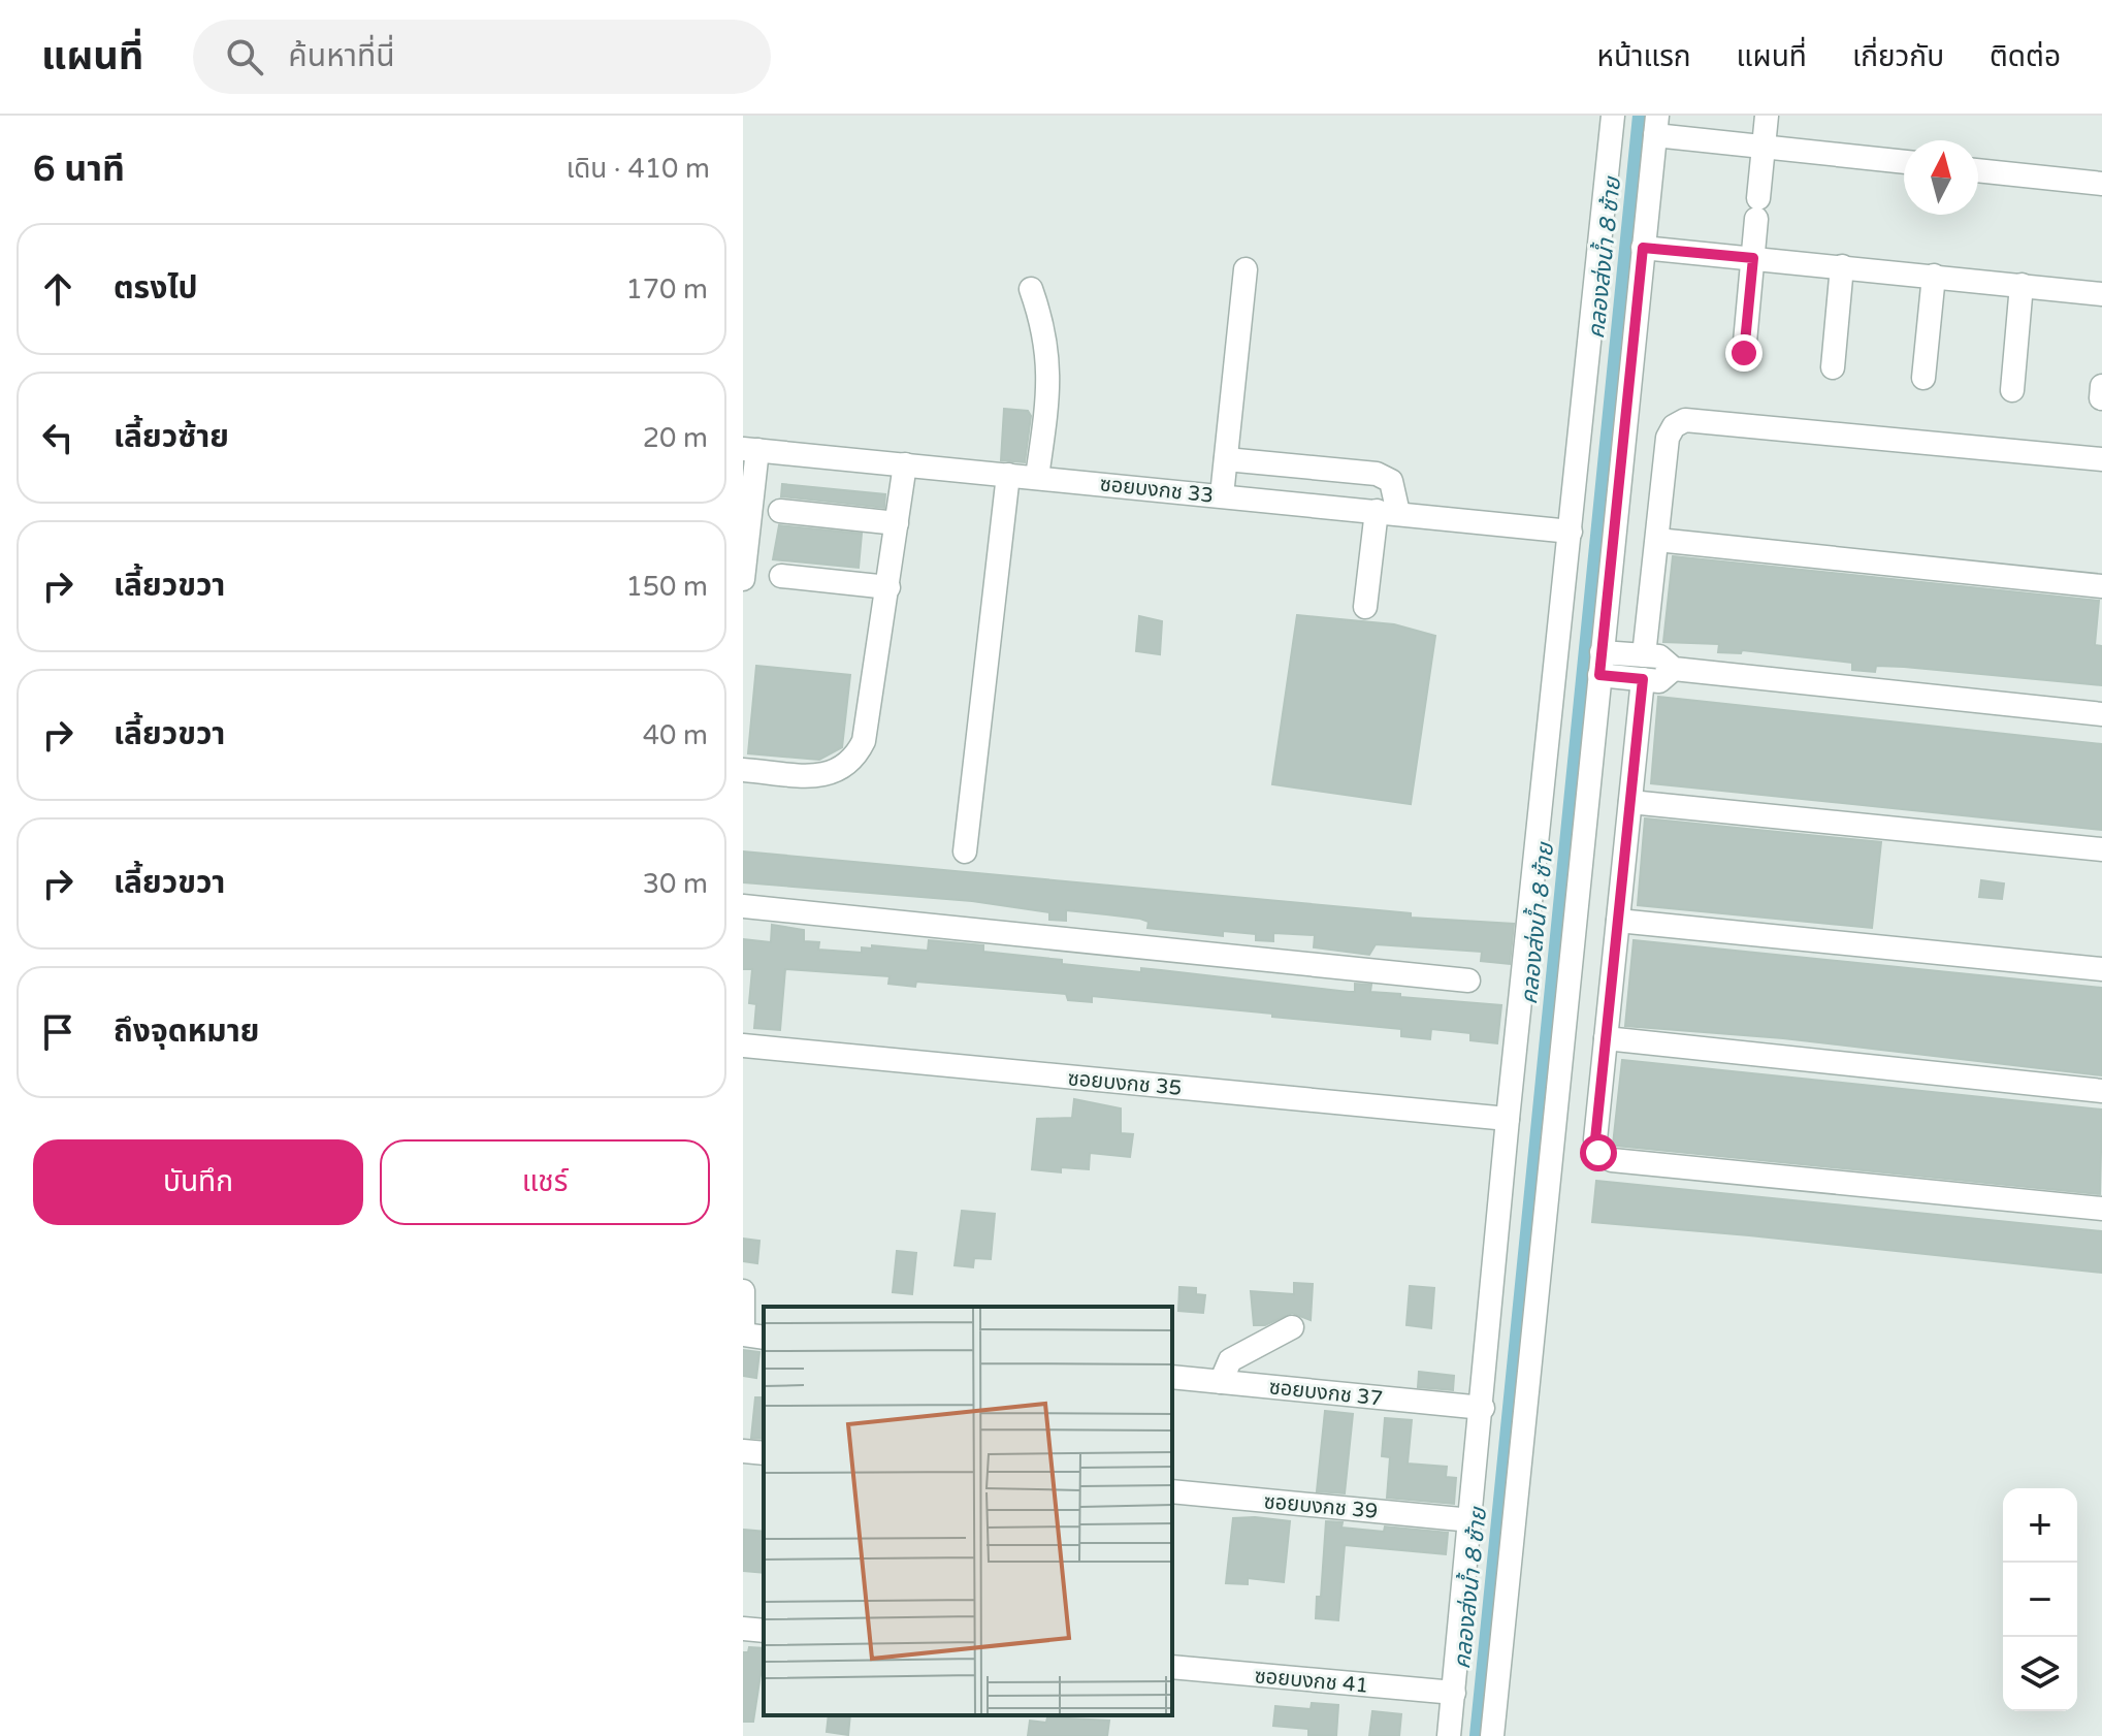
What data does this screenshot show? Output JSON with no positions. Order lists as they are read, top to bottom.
{
  "streets": {
    "street": [
      "ซอยบงกช 33",
      "ซอยบงกช 35",
      "ซอยบงกช 37",
      "ซอยบงกช 39",
      "ซอยบงกช 41"
    ]
  },
  "water": ["คลองส่งน้ำ 8 ซ้าย"],
  "north": "top",
  "page": {
    "header": "แผนที่",
    "search": "ค้นหาที่นี่",
    "nav": [
      "หน้าแรก",
      "แผนที่",
      "เกี่ยวกับ",
      "ติดต่อ"
    ],
    "heading": ["6 นาที", "เดิน · 410 m"],
    "list": [
      ["ตรงไป", "170 m"],
      ["เลี้ยวซ้าย", "20 m"],
      ["เลี้ยวขวา", "150 m"],
      ["เลี้ยวขวา", "40 m"],
      ["เลี้ยวขวา", "30 m"],
      "ถึงจุดหมาย"
    ],
    "buttons": ["บันทึก", "แชร์"],
    "map_buttons": ["+", "−"]
  }
}
